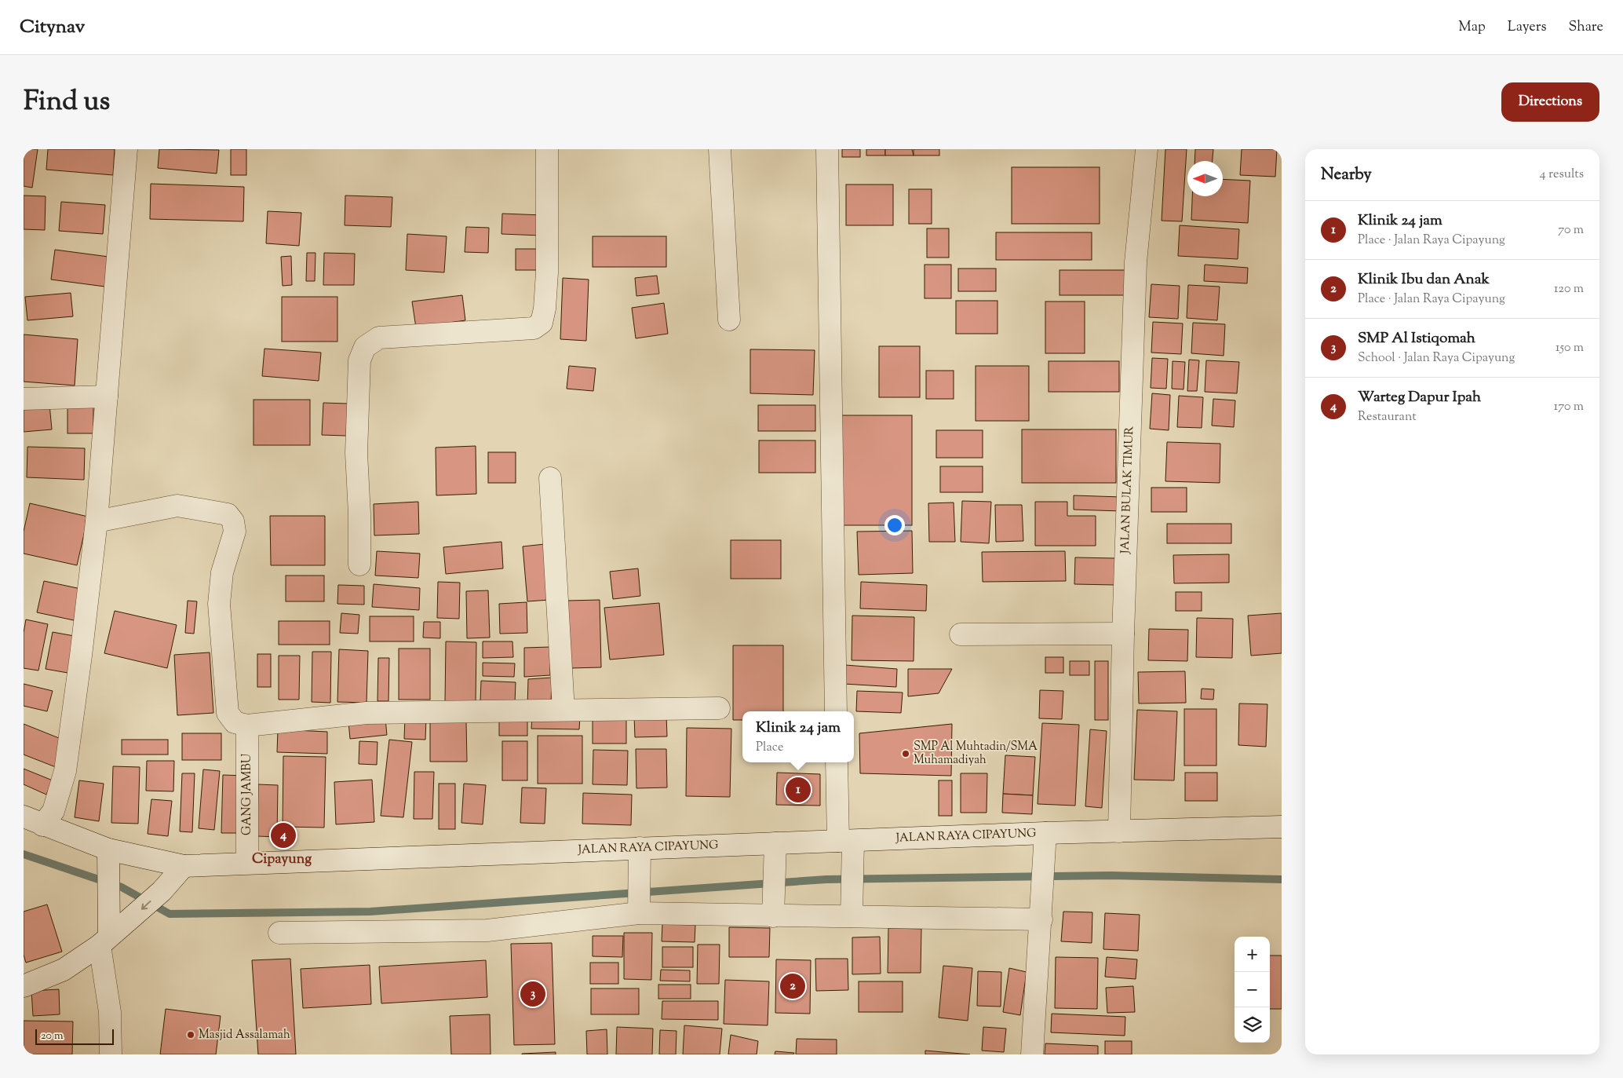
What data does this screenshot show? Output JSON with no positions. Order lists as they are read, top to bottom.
{
  "streets": {
    "street": ["JALAN BULAK TIMUR", "GANG JAMBU", "JALAN RAYA CIPAYUNG"]
  },
  "crossings": [
    ["JALAN BULAK TIMUR", "JALAN RAYA CIPAYUNG"],
    ["GANG JAMBU", "JALAN RAYA CIPAYUNG"]
  ],
  "districts": ["Cipayung"],
  "places": ["SMP Al Muhtadin/SMA Muhamadiyah", "Masjid Assalamah"],
  "scale_bar": "20 m",
  "north": "left",
  "page": {
    "header": "Citynav",
    "nav": ["Map", "Layers", "Share"],
    "title": "Find us",
    "buttons": "Directions",
    "heading": ["Nearby", "4 results"],
    "list": [
      {
        "mark": "1",
        "name": "Klinik 24 jam",
        "note": "Place · Jalan Raya Cipayung",
        "value": "70 m"
      },
      {
        "mark": "2",
        "name": "Klinik Ibu dan Anak",
        "note": "Place · Jalan Raya Cipayung",
        "value": "120 m"
      },
      {
        "mark": "3",
        "name": "SMP Al Istiqomah",
        "note": "School · Jalan Raya Cipayung",
        "value": "150 m"
      },
      {
        "mark": "4",
        "name": "Warteg Dapur Ipah",
        "note": "Restaurant",
        "value": "170 m"
      }
    ],
    "popup": ["Klinik 24 jam", "Place"],
    "pins": [
      "1",
      "4",
      "2",
      "3"
    ],
    "map_buttons": ["+", "−"],
    "scale": "20 m"
  }
}
